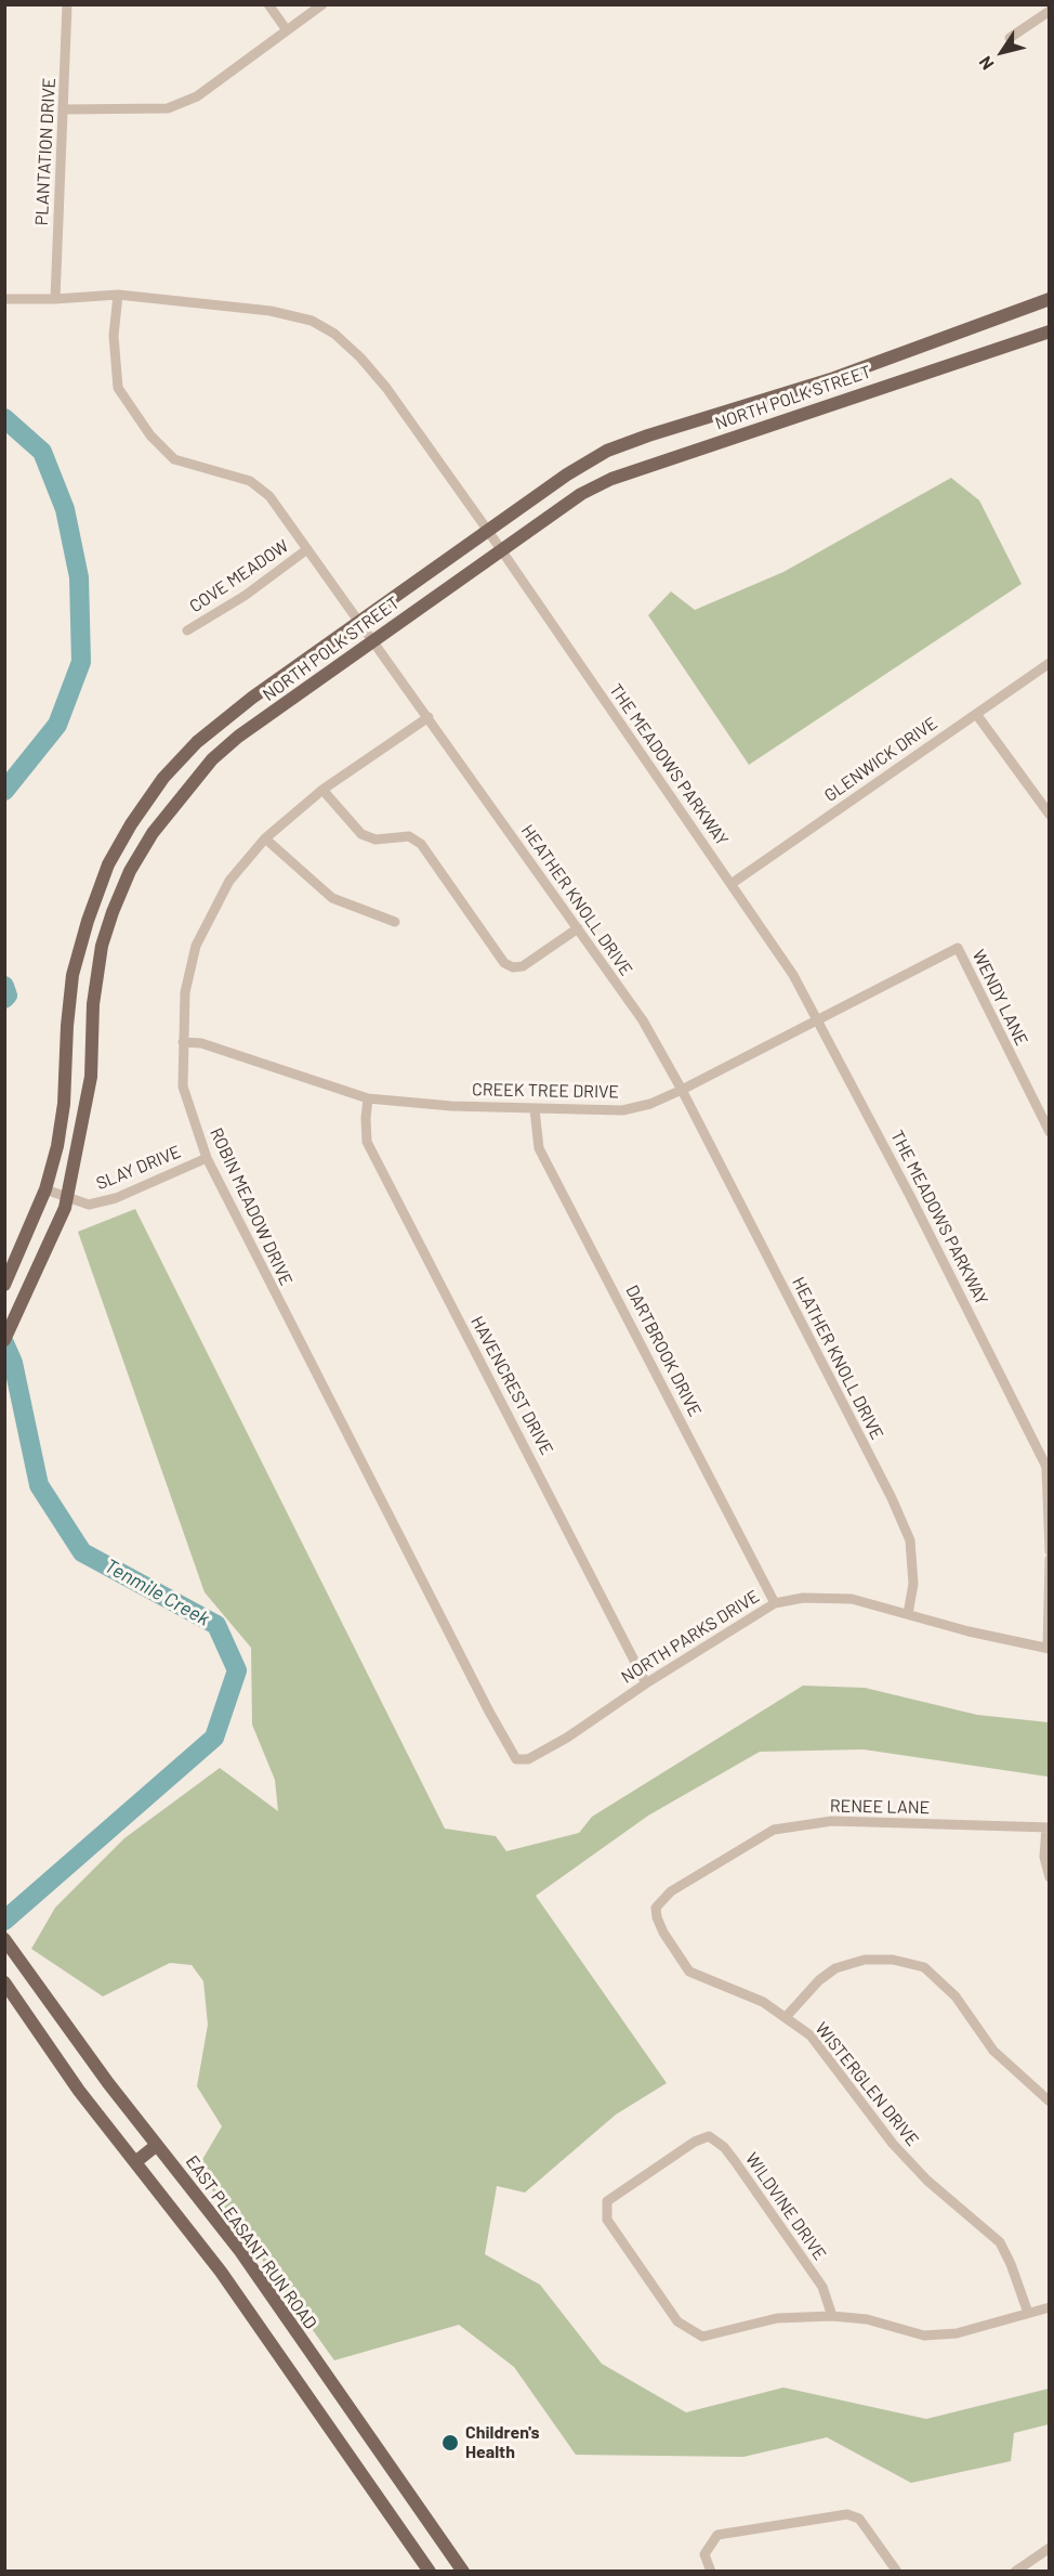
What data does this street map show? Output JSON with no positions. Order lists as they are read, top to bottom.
{
  "streets": {
    "main road": ["NORTH POLK STREET", "EAST PLEASANT RUN ROAD"],
    "street": [
      "PLANTATION DRIVE",
      "COVE MEADOW",
      "GLENWICK DRIVE",
      "THE MEADOWS PARKWAY",
      "HEATHER KNOLL DRIVE",
      "WENDY LANE",
      "CREEK TREE DRIVE",
      "SLAY DRIVE",
      "ROBIN MEADOW DRIVE",
      "DARTBROOK DRIVE",
      "HAVENCREST DRIVE",
      "NORTH PARKS DRIVE",
      "RENEE LANE",
      "WISTERGLEN DRIVE",
      "WILDVINE DRIVE"
    ]
  },
  "crossings": [
    ["PLANTATION DRIVE", "THE MEADOWS PARKWAY"],
    ["NORTH POLK STREET", "THE MEADOWS PARKWAY"],
    ["NORTH POLK STREET", "HEATHER KNOLL DRIVE"],
    ["NORTH POLK STREET", "SLAY DRIVE"],
    ["COVE MEADOW", "HEATHER KNOLL DRIVE"],
    ["GLENWICK DRIVE", "THE MEADOWS PARKWAY"],
    ["THE MEADOWS PARKWAY", "HEATHER KNOLL DRIVE"],
    ["THE MEADOWS PARKWAY", "CREEK TREE DRIVE"],
    ["HEATHER KNOLL DRIVE", "CREEK TREE DRIVE"],
    ["HEATHER KNOLL DRIVE", "ROBIN MEADOW DRIVE"],
    ["HEATHER KNOLL DRIVE", "NORTH PARKS DRIVE"],
    ["WENDY LANE", "CREEK TREE DRIVE"],
    ["CREEK TREE DRIVE", "ROBIN MEADOW DRIVE"],
    ["CREEK TREE DRIVE", "DARTBROOK DRIVE"],
    ["CREEK TREE DRIVE", "HAVENCREST DRIVE"],
    ["SLAY DRIVE", "ROBIN MEADOW DRIVE"],
    ["ROBIN MEADOW DRIVE", "NORTH PARKS DRIVE"],
    ["DARTBROOK DRIVE", "NORTH PARKS DRIVE"],
    ["HAVENCREST DRIVE", "NORTH PARKS DRIVE"],
    ["RENEE LANE", "WISTERGLEN DRIVE"]
  ],
  "water": ["Tenmile Creek"],
  "places": ["Children's Health"],
  "north": "bottom left"
}
